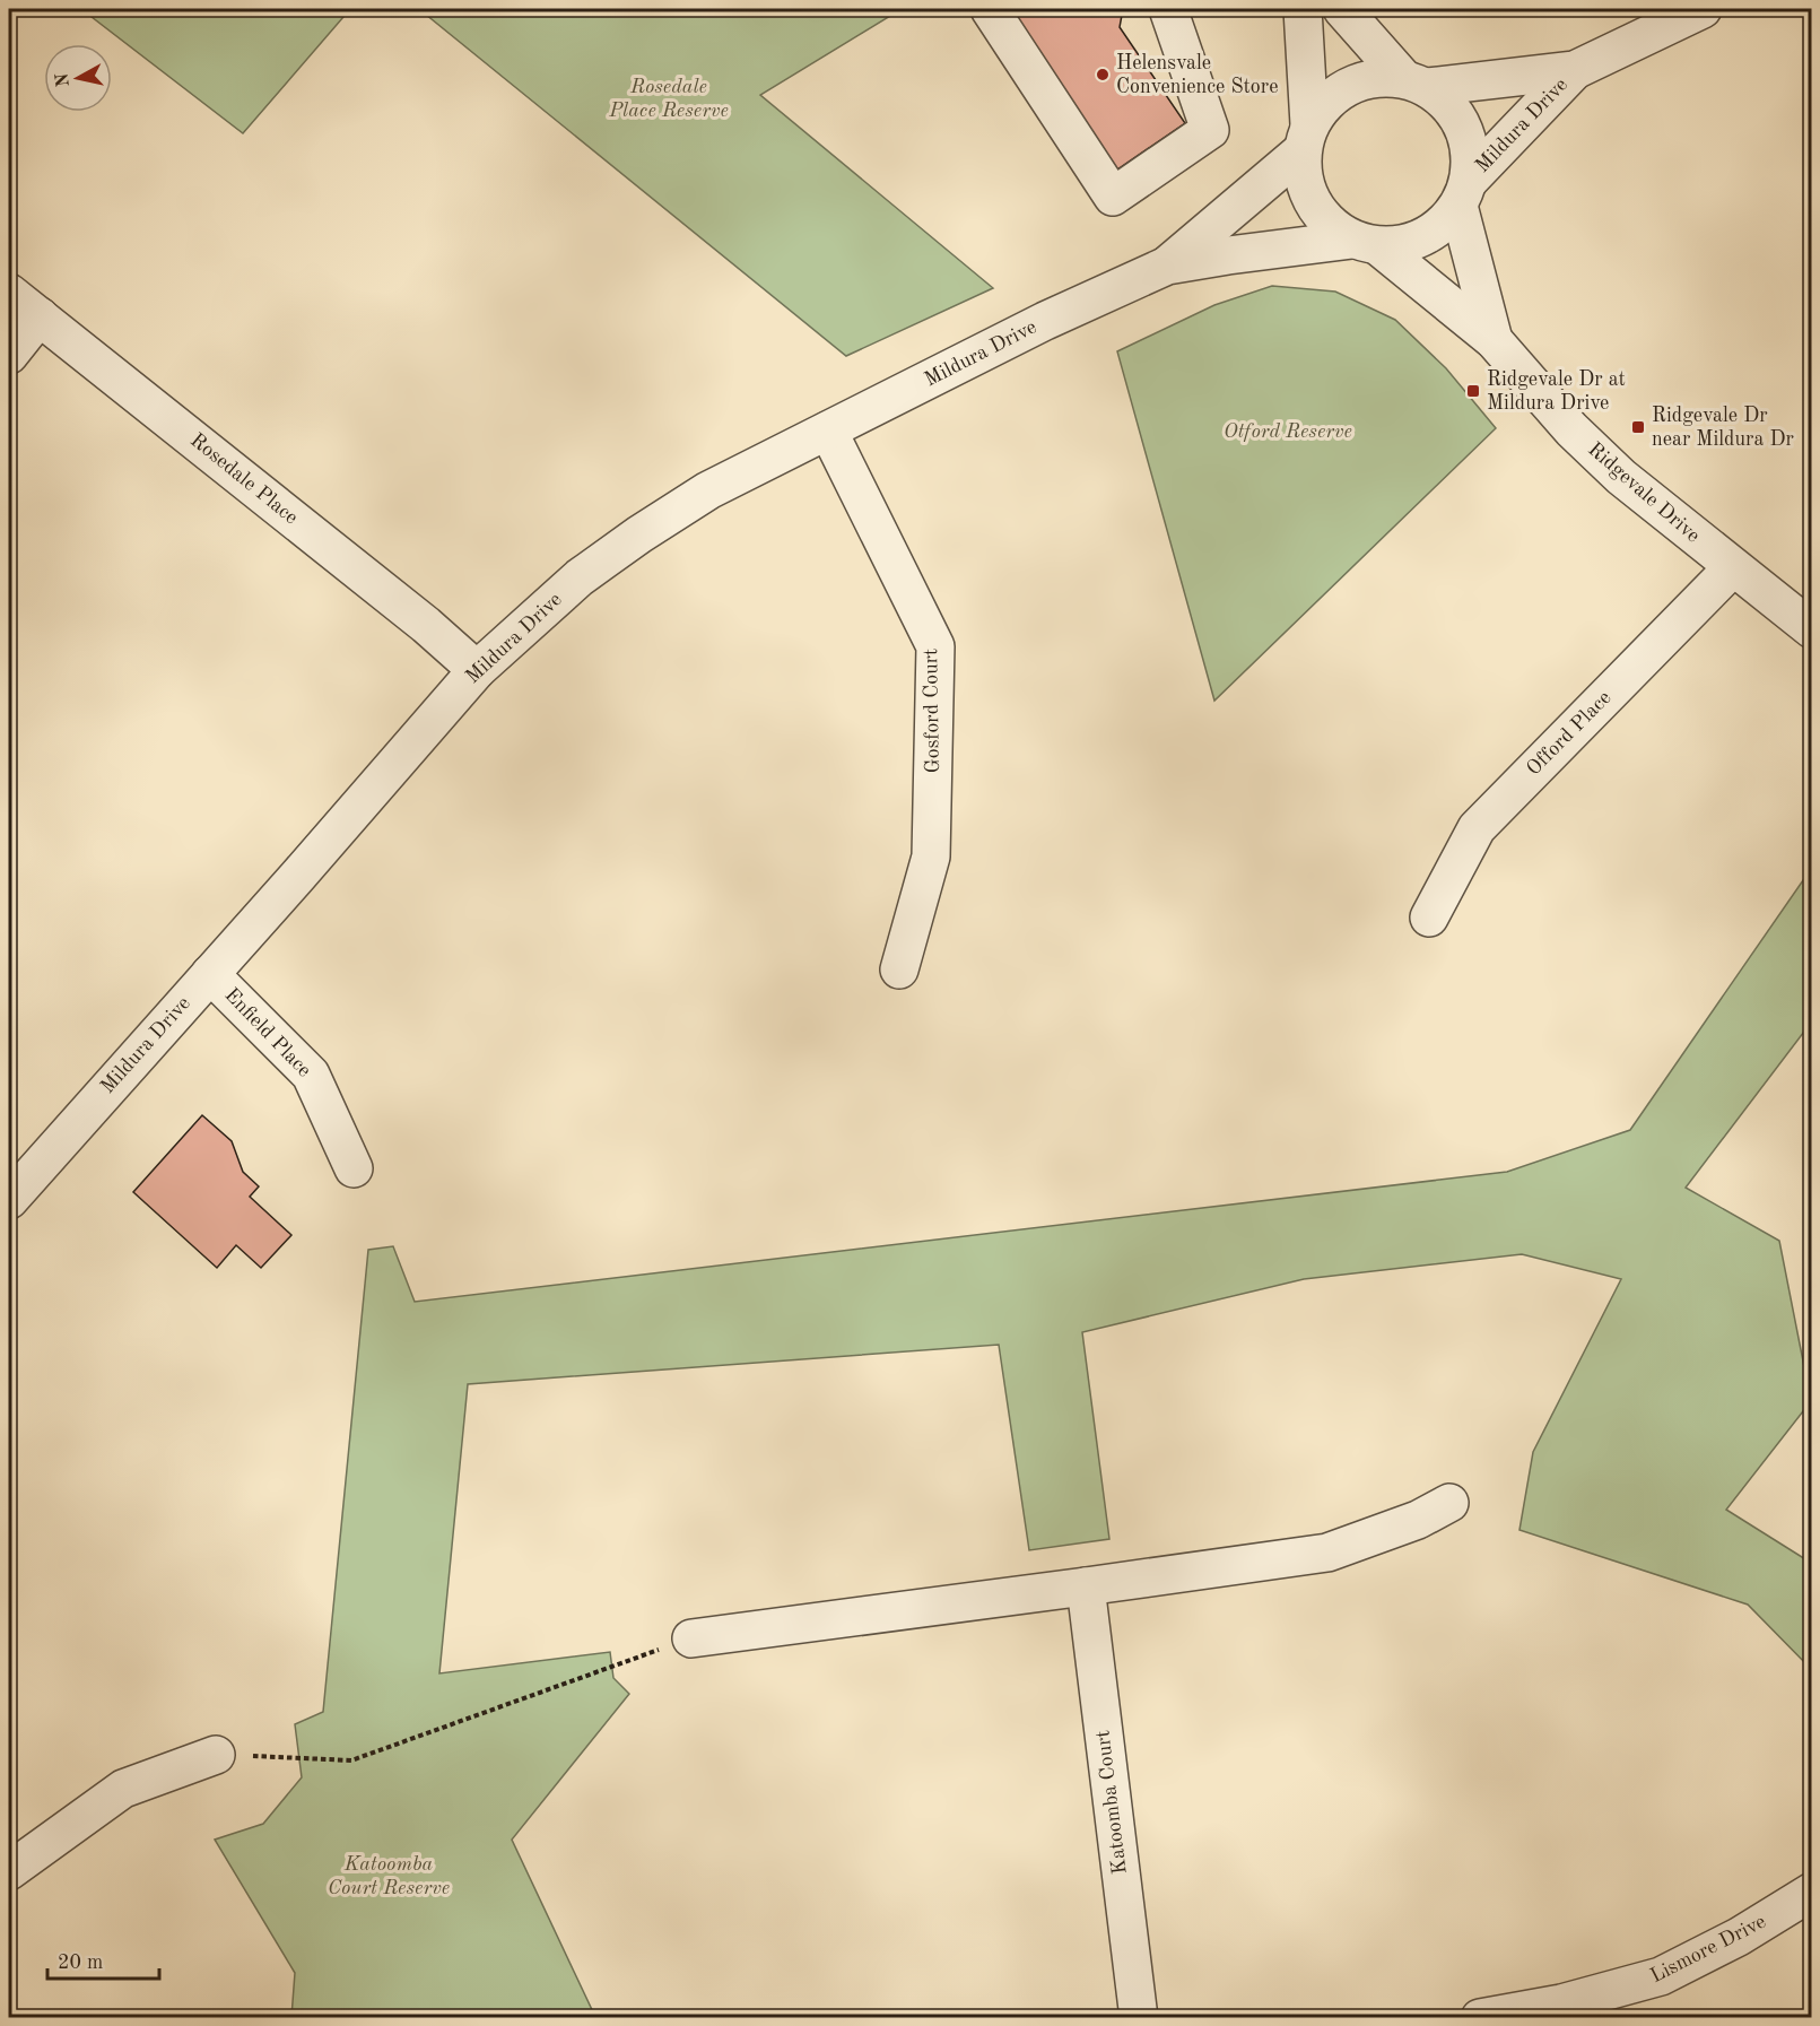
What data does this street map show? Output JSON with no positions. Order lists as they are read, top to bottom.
{
  "streets": {
    "street": [
      "Mildura Drive",
      "Rosedale Place",
      "Ridgevale Drive",
      "Gosford Court",
      "Offord Place",
      "Enfield Place",
      "Katoomba Court",
      "Lismore Drive"
    ]
  },
  "crossings": [
    ["Mildura Drive", "Rosedale Place"],
    ["Mildura Drive", "Ridgevale Drive"],
    ["Mildura Drive", "Gosford Court"],
    ["Mildura Drive", "Enfield Place"],
    ["Ridgevale Drive", "Offord Place"]
  ],
  "parks": ["Rosedale Place Reserve", "Otford Reserve", "Katoomba Court Reserve"],
  "places": {
    "other": ["Helensvale Convenience Store"],
    "transit": ["Ridgevale Dr at Mildura Drive", "Ridgevale Dr near Mildura Dr"]
  },
  "scale_bar": "20 m",
  "north": "left"
}
